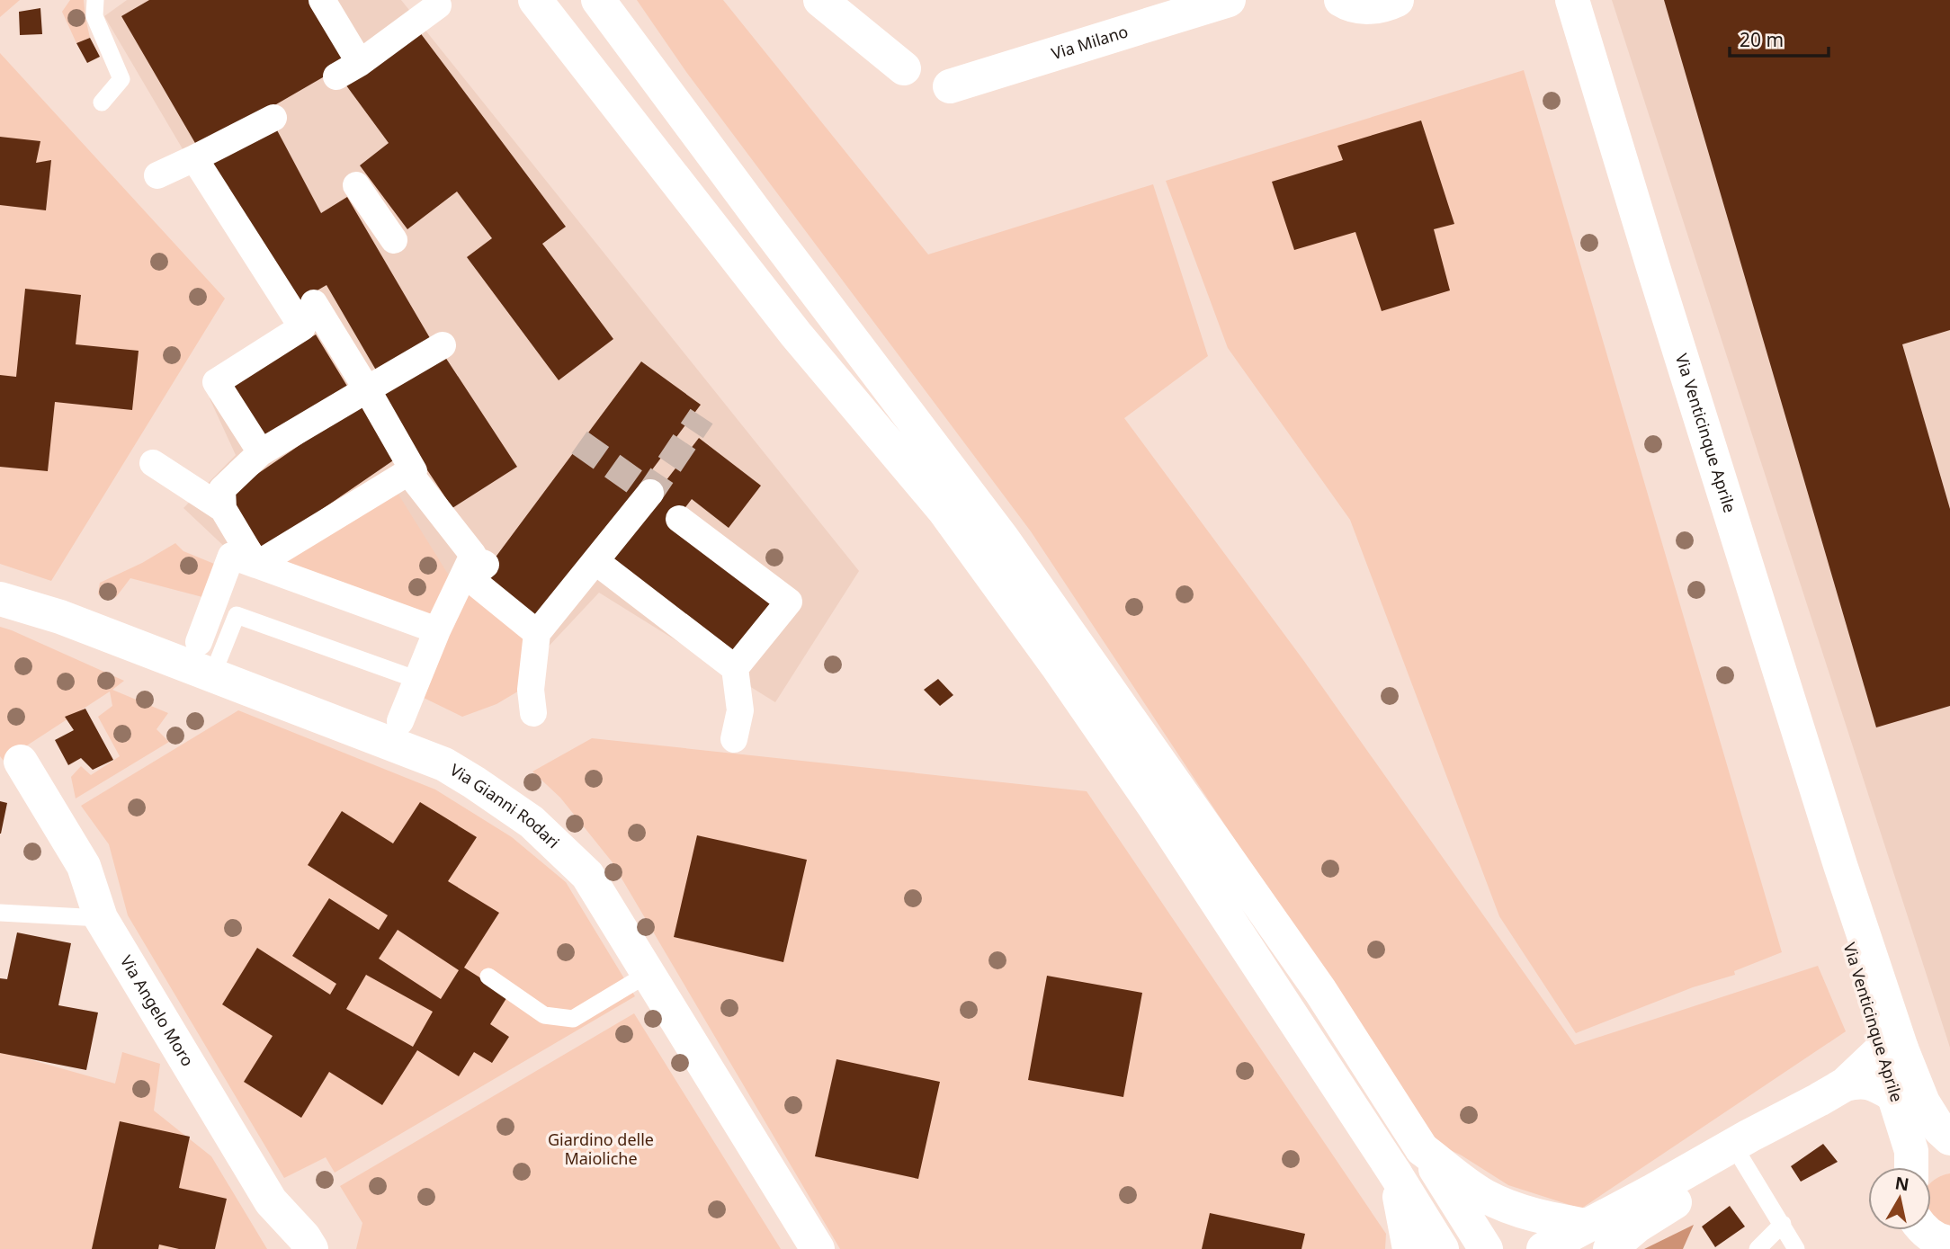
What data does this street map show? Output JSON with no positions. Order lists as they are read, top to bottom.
{
  "streets": {
    "main road": [
      "Via Milano",
      "Via Venticinque Aprile",
      "Via Gianni Rodari",
      "Via Angelo Moro"
    ]
  },
  "parks": ["Giardino delle Maioliche"],
  "scale_bar": "20 m",
  "north": "top"
}
